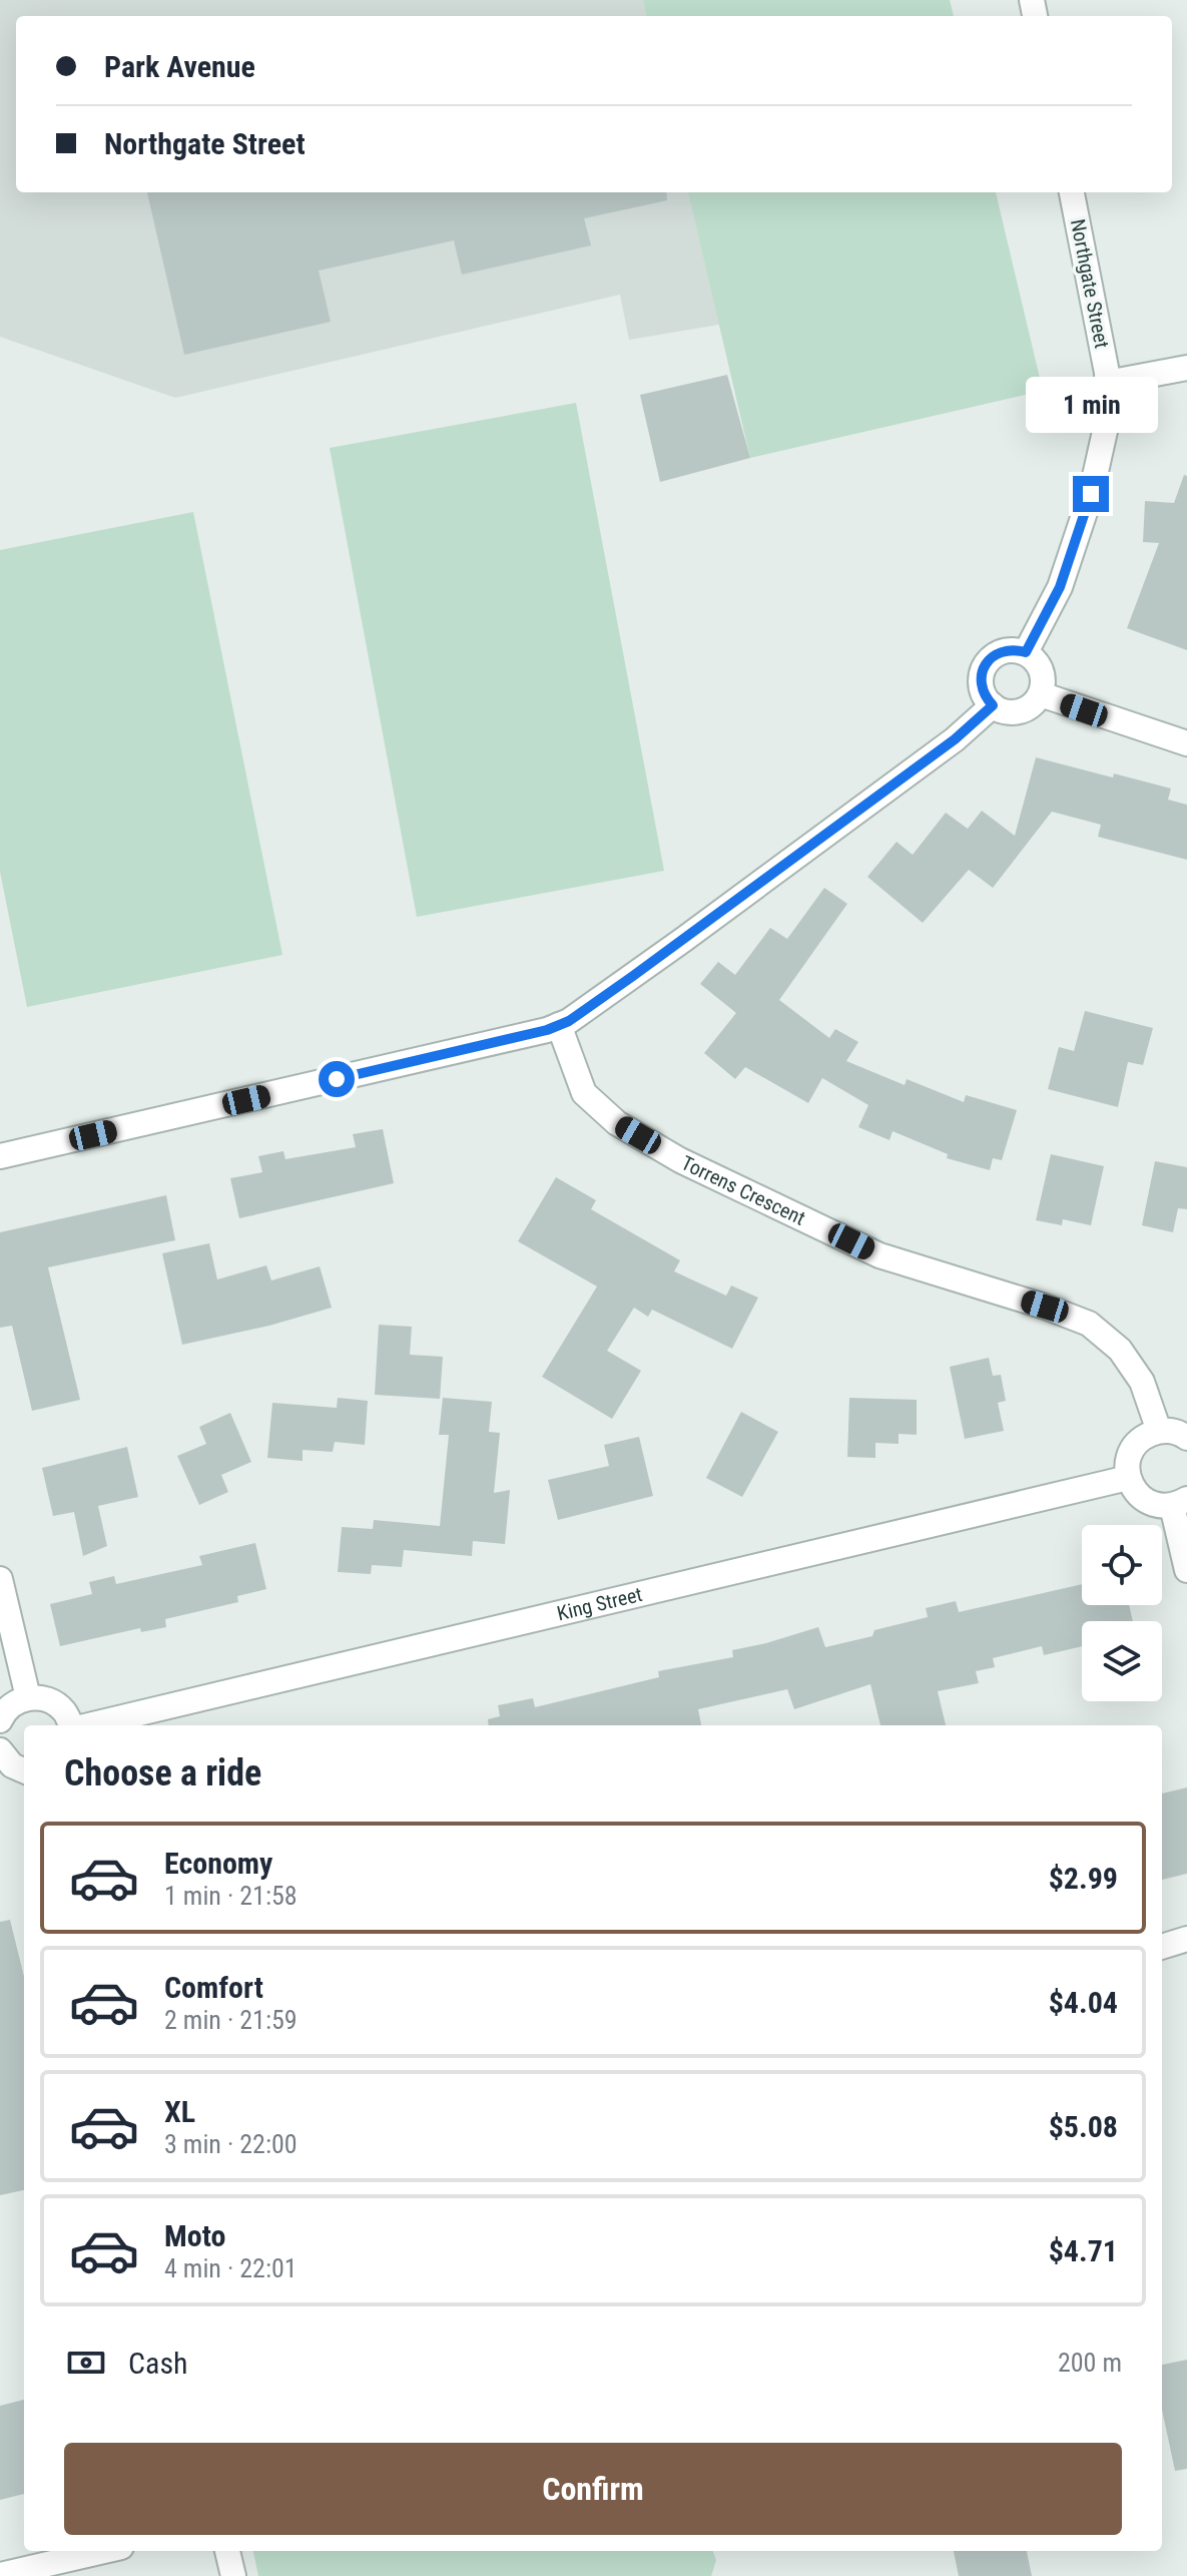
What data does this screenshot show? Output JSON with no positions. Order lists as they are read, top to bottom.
{
  "streets": {
    "street": ["Northgate Street", "Torrens Crescent", "King Street"]
  },
  "page": {
    "banner": ["Park Avenue", "Northgate Street"],
    "bubble": "1 min",
    "heading": "Choose a ride",
    "list": [
      {
        "name": "Economy",
        "note": "1 min · 21:58",
        "value": "$2.99"
      },
      {
        "name": "Comfort",
        "note": "2 min · 21:59",
        "value": "$4.04"
      },
      {
        "name": "XL",
        "note": "3 min · 22:00",
        "value": "$5.08"
      },
      {
        "name": "Moto",
        "note": "4 min · 22:01",
        "value": "$4.71"
      }
    ],
    "pay": ["Cash", "200 m"],
    "buttons": "Confirm"
  }
}
